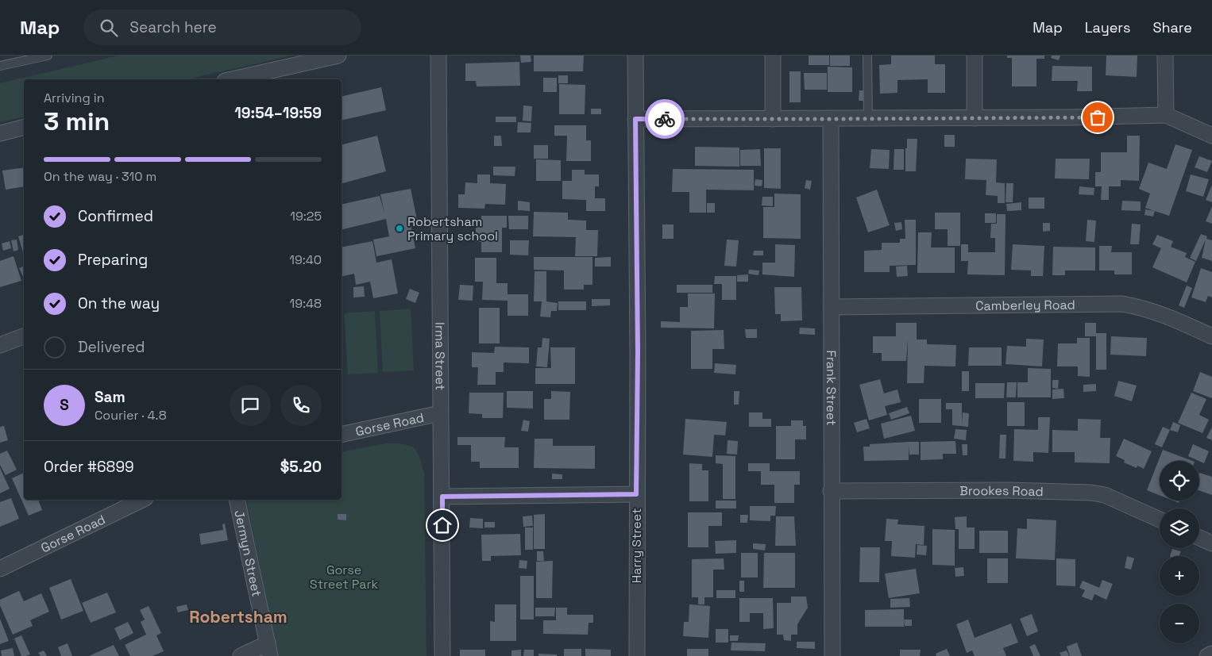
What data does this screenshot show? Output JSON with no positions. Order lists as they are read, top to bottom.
{
  "streets": {
    "street": [
      "Camberley Road",
      "Irma Street",
      "Frank Street",
      "Gorse Road",
      "Brookes Road",
      "Harry Street",
      "Jermyn Street"
    ]
  },
  "crossings": [
    ["Camberley Road", "Frank Street"],
    ["Irma Street", "Gorse Road"],
    ["Frank Street", "Brookes Road"]
  ],
  "districts": ["Robertsham"],
  "parks": ["Gorse Street Park"],
  "places": ["Robertsham Primary school"],
  "page": {
    "header": "Map",
    "search": "Search here",
    "nav": ["Map", "Layers", "Share"],
    "heading": ["3 min", "Arriving in", "19:54–19:59"],
    "panel": [
      "Sam",
      "Courier · 4.8",
      "Order #6899",
      "$5.20"
    ],
    "bar": "On the way · 310 m",
    "list": [
      ["Confirmed", "19:25"],
      ["Preparing", "19:40"],
      ["On the way", "19:48"],
      "Delivered"
    ],
    "round": "S",
    "map_buttons": ["+", "−"]
  }
}
